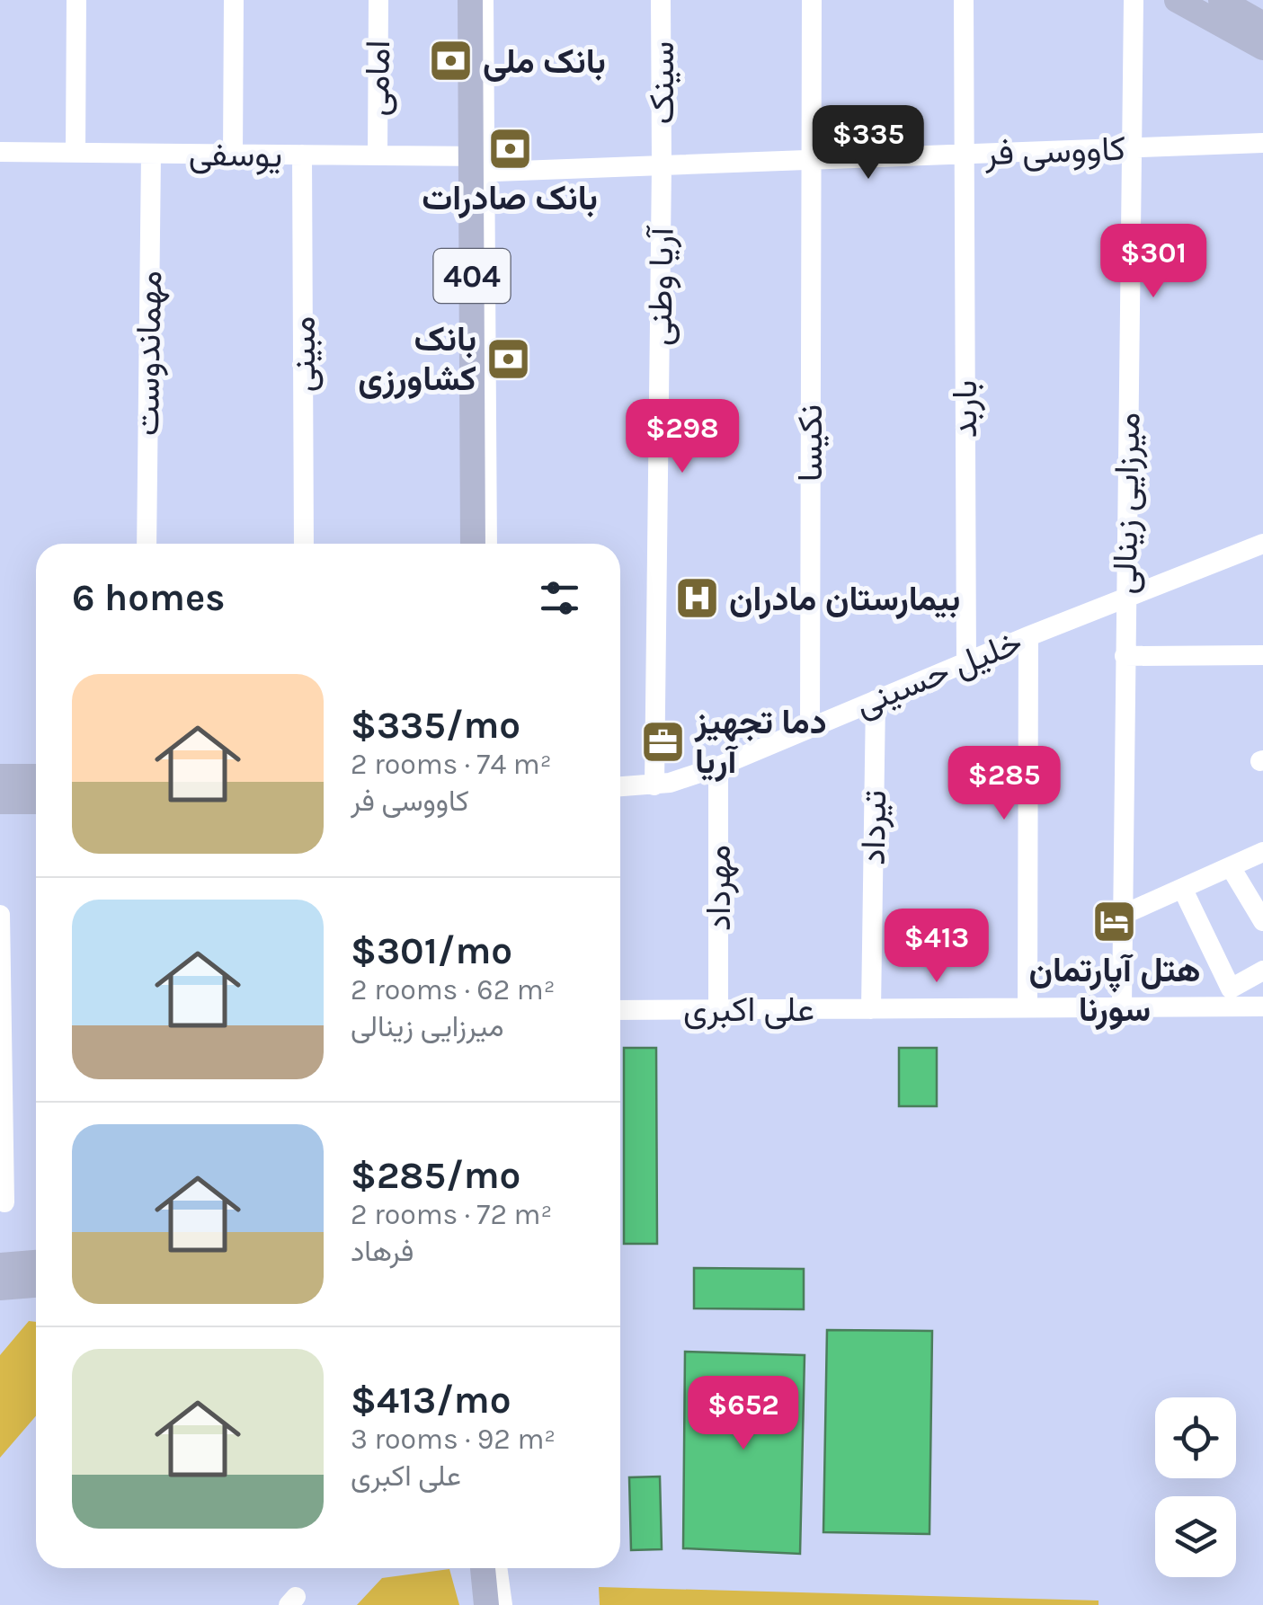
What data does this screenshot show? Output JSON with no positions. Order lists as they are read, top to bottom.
{
  "streets": {
    "main road": ["404"],
    "street": [
      "امامی",
      "سینک",
      "کاووسی فر",
      "یوسفی",
      "آریا وطنی",
      "مهماندوست",
      "مبینی",
      "باربد",
      "نکیسا",
      "میرزایی زینالی",
      "خلیل حسینی",
      "تیرداد",
      "مهرداد",
      "علی‌ اکبری"
    ]
  },
  "crossings": [
    ["امامی", "یوسفی"],
    ["سینک", "کاووسی فر"],
    ["سینک", "آریا وطنی"],
    ["کاووسی فر", "یوسفی"],
    ["کاووسی فر", "404"],
    ["کاووسی فر", "آریا وطنی"],
    ["کاووسی فر", "باربد"],
    ["کاووسی فر", "نکیسا"],
    ["کاووسی فر", "میرزایی زینالی"],
    ["یوسفی", "404"],
    ["یوسفی", "مهماندوست"],
    ["یوسفی", "مبینی"],
    ["آریا وطنی", "خلیل حسینی"],
    ["باربد", "خلیل حسینی"],
    ["نکیسا", "خلیل حسینی"],
    ["میرزایی زینالی", "خلیل حسینی"],
    ["میرزایی زینالی", "علی‌ اکبری"],
    ["خلیل حسینی", "تیرداد"],
    ["خلیل حسینی", "مهرداد"],
    ["تیرداد", "علی‌ اکبری"],
    ["مهرداد", "علی‌ اکبری"]
  ],
  "places": {
    "bank": ["بانک ملی", "بانک صادرات", "بانک کشاورزی"],
    "hospital": ["بیمارستان مادران"],
    "office": ["دما تجهیز آریا"],
    "hotel": ["هتل آپارتمان سورنا"]
  },
  "page": {
    "price": [
      "$335",
      "$301",
      "$298",
      "$285",
      "$413",
      "$652"
    ],
    "heading": "6 homes",
    "list": [
      {
        "name": "$335/mo",
        "note": "2 rooms · 74 m² · کاووسی فر"
      },
      {
        "name": "$301/mo",
        "note": "2 rooms · 62 m² · میرزایی زینالی"
      },
      {
        "name": "$285/mo",
        "note": "2 rooms · 72 m² · فرهاد"
      },
      {
        "name": "$413/mo",
        "note": "3 rooms · 92 m² · علی‌ اکبری"
      }
    ]
  }
}
